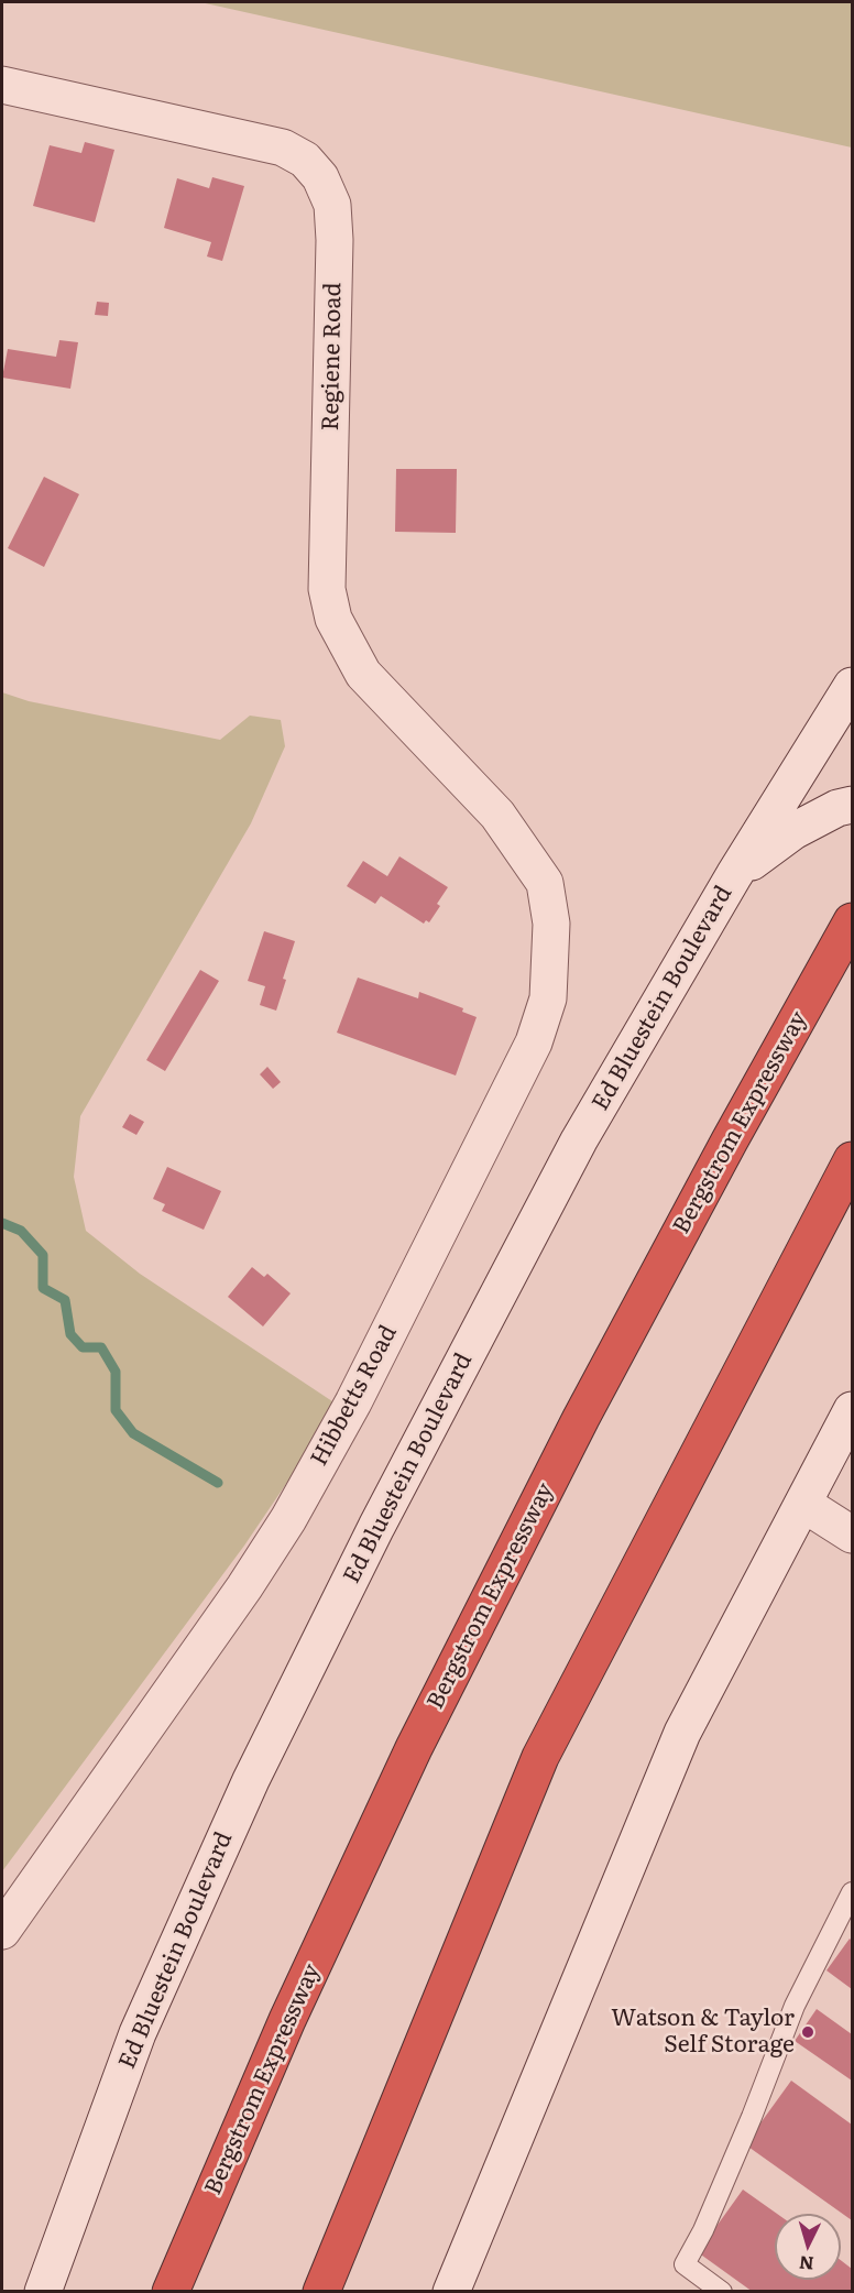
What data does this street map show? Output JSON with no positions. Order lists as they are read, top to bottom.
{
  "streets": {
    "highway": ["Bergstrom Expressway"],
    "main road": ["Regiene Road", "Ed Bluestein Boulevard", "Hibbetts Road"]
  },
  "crossings": [
    ["Regiene Road", "Hibbetts Road"]
  ],
  "places": ["Watson & Taylor Self Storage"],
  "north": "bottom"
}
